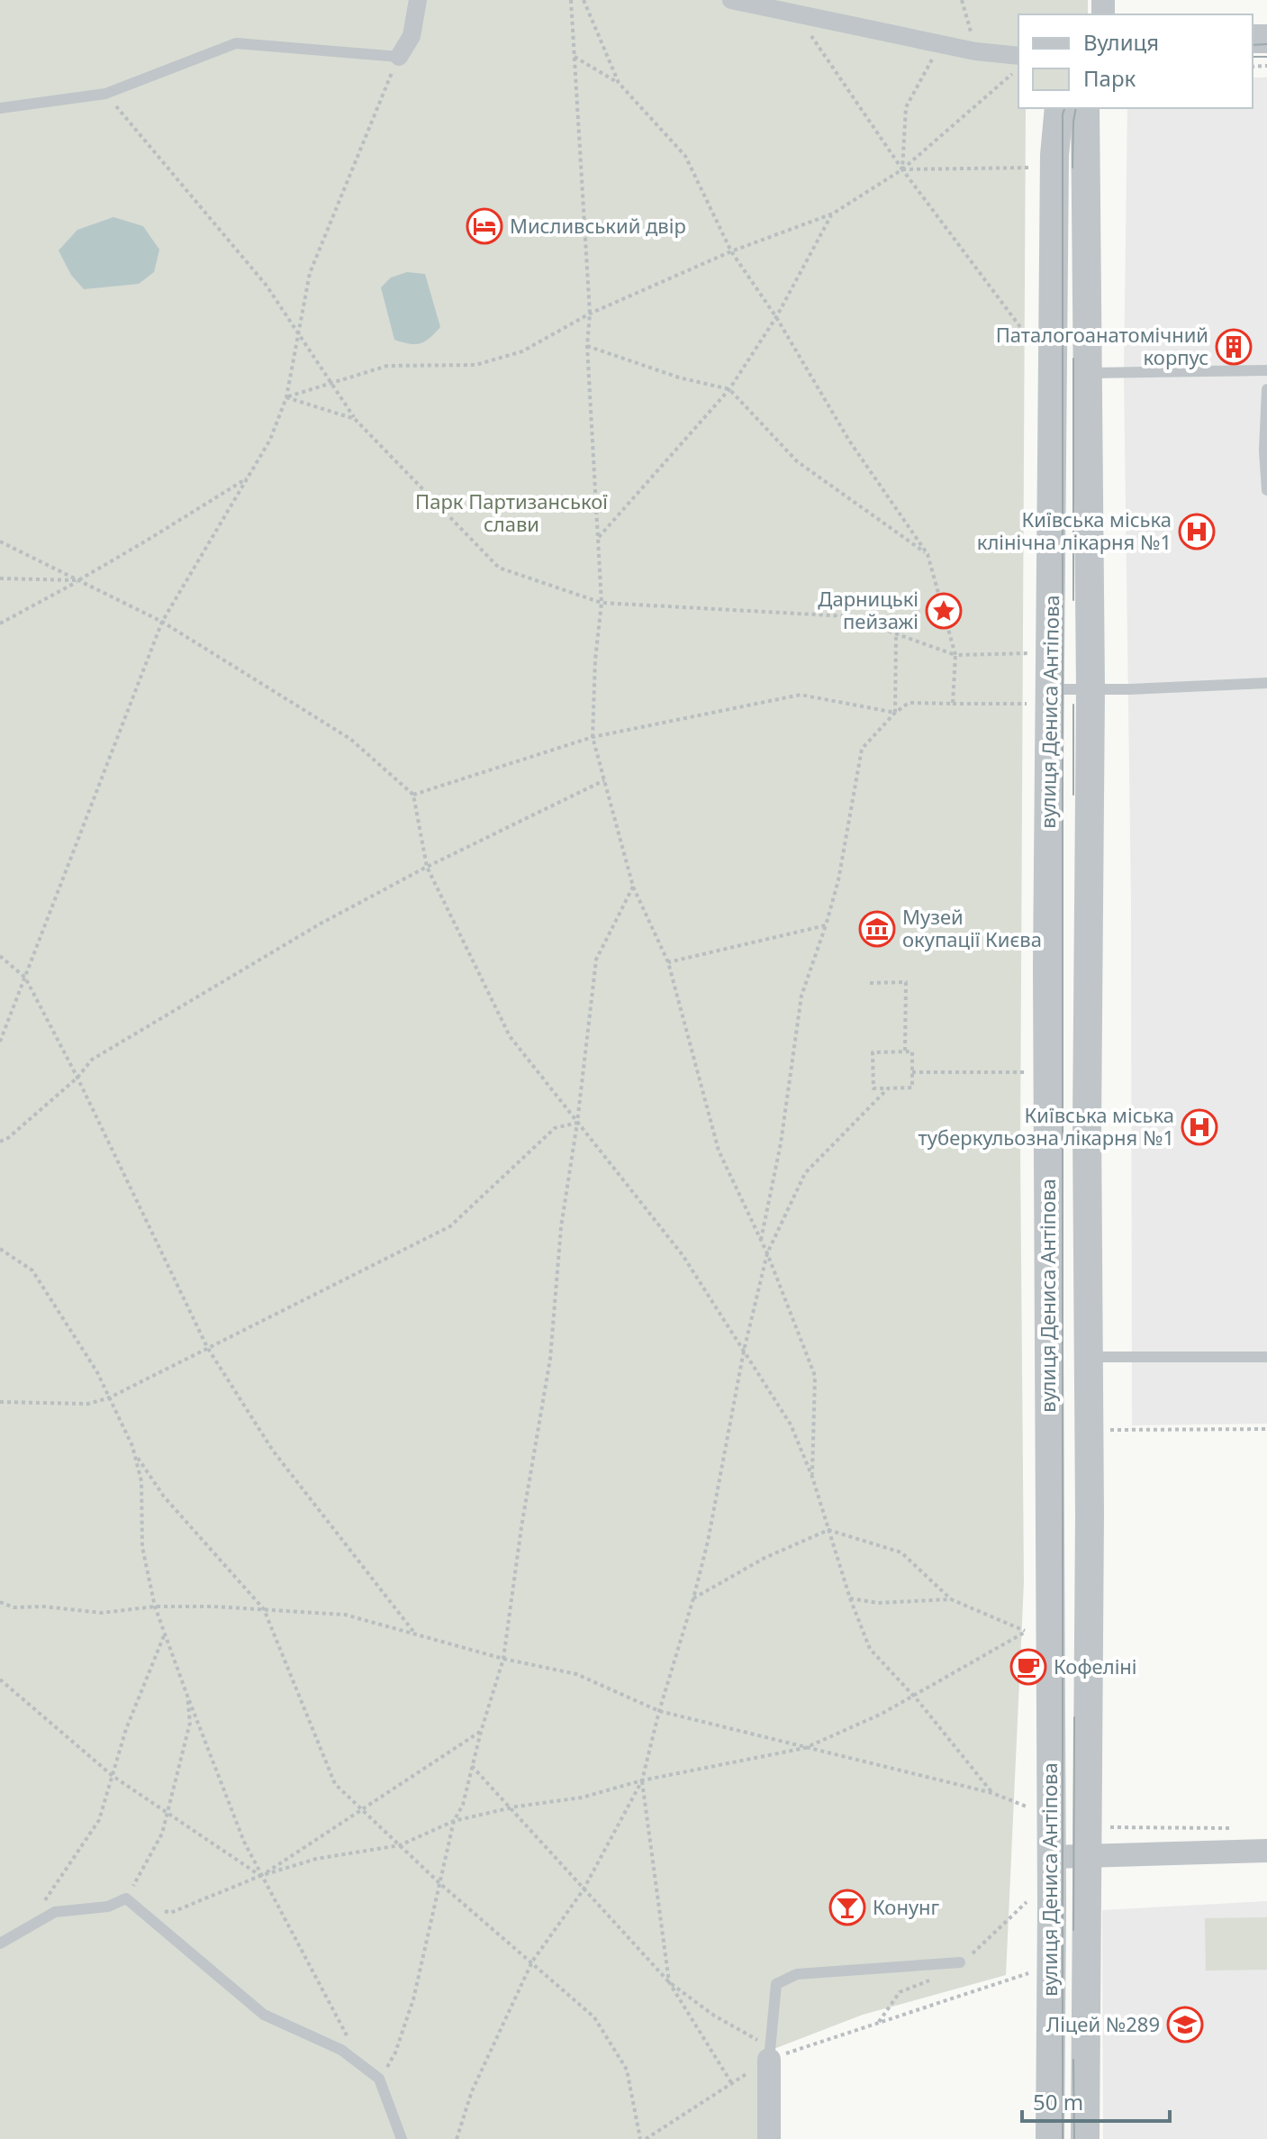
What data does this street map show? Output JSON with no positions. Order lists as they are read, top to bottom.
{
  "streets": {
    "street": ["вулиця Дениса Антіпова"]
  },
  "parks": ["Парк Партизанської слави"],
  "places": {
    "hotel": ["Мисливський двір"],
    "building": ["Паталогоанатомічний корпус"],
    "hospital": ["Київська міська клінічна лікарня №1", "Київська міська туберкульозна лікарня №1"],
    "place": ["Дарницькі пейзажі"],
    "museum": ["Музей окупації Києва"],
    "cafe": ["Кофеліні"],
    "bar": ["Конунг"],
    "school or university": ["Ліцей №289"]
  },
  "legend": ["Вулиця", "Парк"],
  "scale_bar": "50 m"
}
